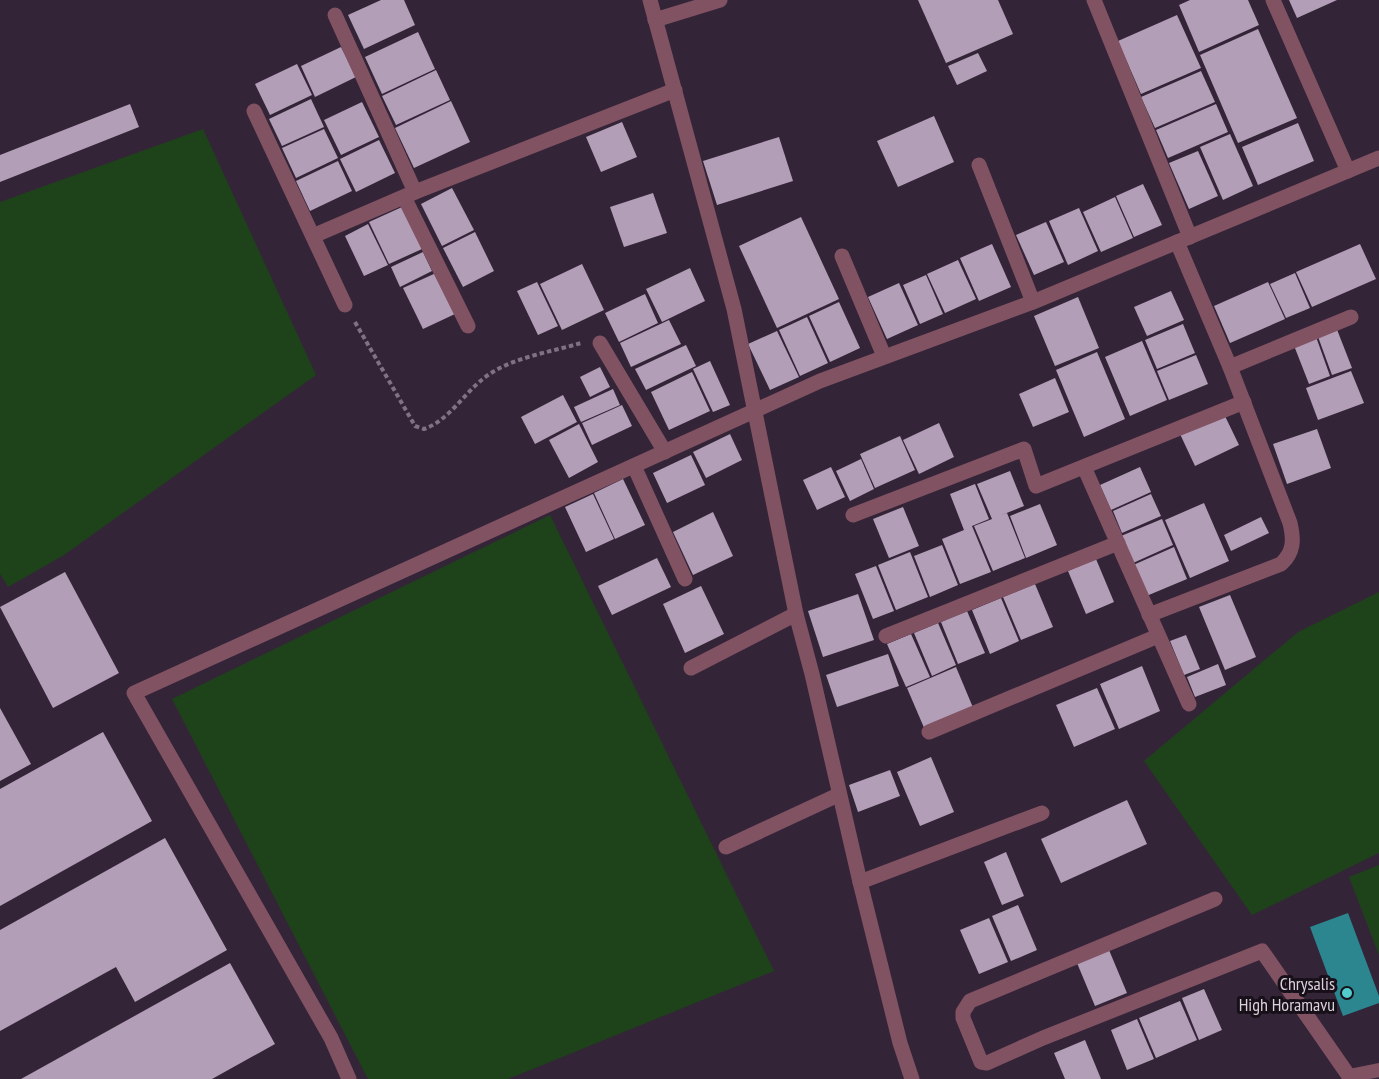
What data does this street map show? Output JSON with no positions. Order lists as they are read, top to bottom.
{
  "places": ["Chrysalis High Horamavu"]
}
